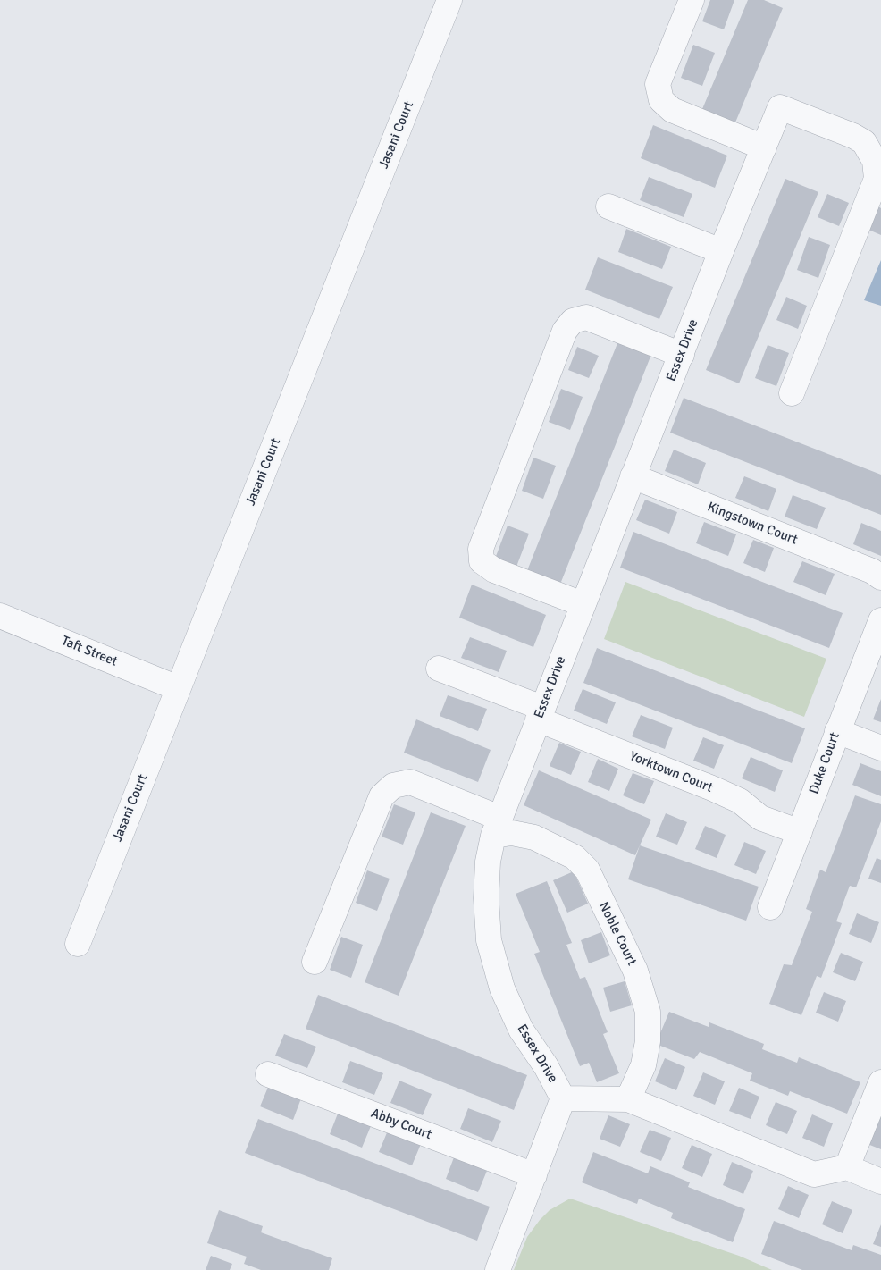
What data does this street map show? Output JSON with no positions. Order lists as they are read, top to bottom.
{
  "streets": {
    "street": [
      "Jasani Court",
      "Essex Drive",
      "Kingstown Court",
      "Taft Street",
      "Duke Court",
      "Yorktown Court",
      "Noble Court",
      "Abby Court"
    ]
  },
  "crossings": [
    ["Jasani Court", "Taft Street"],
    ["Essex Drive", "Kingstown Court"],
    ["Essex Drive", "Yorktown Court"],
    ["Essex Drive", "Noble Court"],
    ["Essex Drive", "Abby Court"],
    ["Duke Court", "Yorktown Court"]
  ]
}
